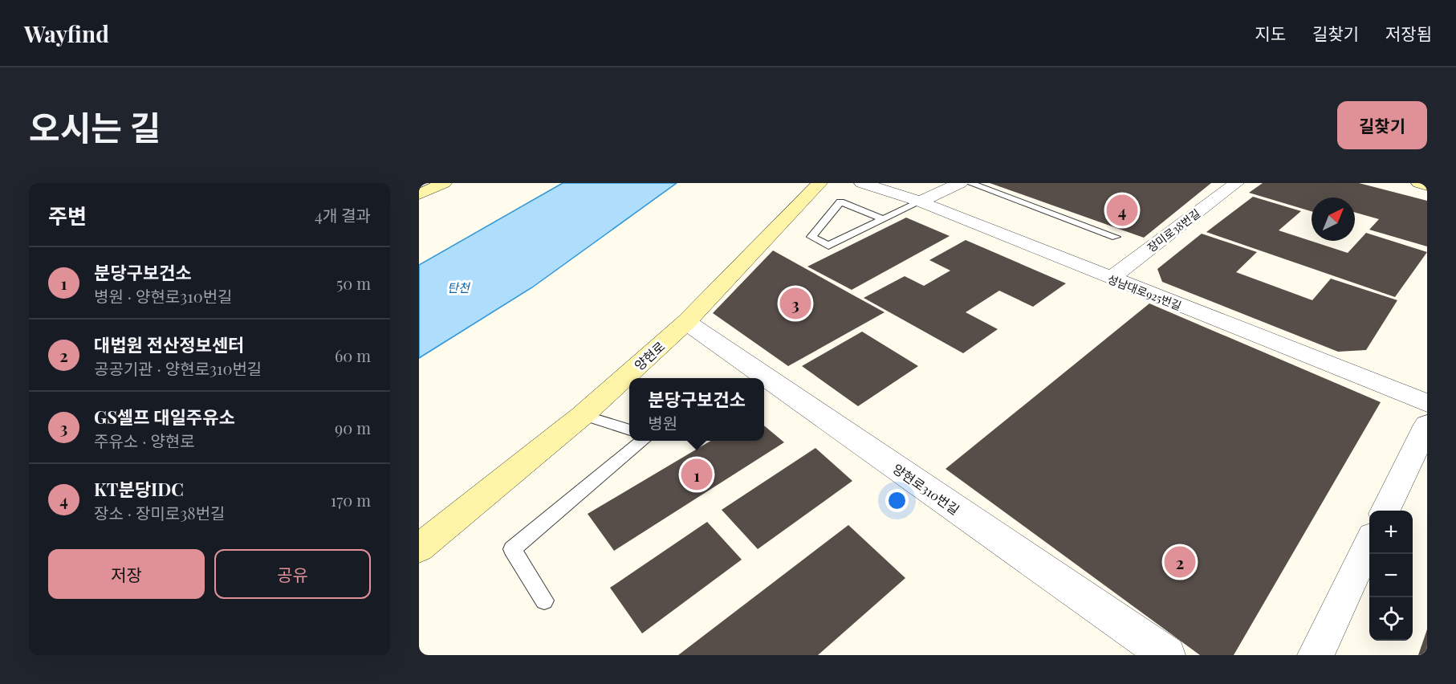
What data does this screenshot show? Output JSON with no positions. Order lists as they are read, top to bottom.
{
  "streets": {
    "main road": ["양현로"],
    "street": ["장미로38번길", "성남대로925번길", "양현로310번길"]
  },
  "crossings": [
    ["장미로38번길", "성남대로925번길"],
    ["양현로", "양현로310번길"]
  ],
  "water": ["탄천"],
  "north": "top right",
  "page": {
    "header": "Wayfind",
    "nav": ["지도", "길찾기", "저장됨"],
    "title": "오시는 길",
    "buttons": [
      "길찾기",
      ["저장", "공유"]
    ],
    "heading": ["주변", "4개 결과"],
    "pins": [
      "4",
      "3",
      "1",
      "2"
    ],
    "list": [
      {
        "mark": "1",
        "name": "분당구보건소",
        "note": "병원 · 양현로310번길",
        "value": "50 m"
      },
      {
        "mark": "2",
        "name": "대법원 전산정보센터",
        "note": "공공기관 · 양현로310번길",
        "value": "60 m"
      },
      {
        "mark": "3",
        "name": "GS셀프 대일주유소",
        "note": "주유소 · 양현로",
        "value": "90 m"
      },
      {
        "mark": "4",
        "name": "KT분당IDC",
        "note": "장소 · 장미로38번길",
        "value": "170 m"
      }
    ],
    "popup": ["분당구보건소", "병원"],
    "map_buttons": ["+", "−"]
  }
}
